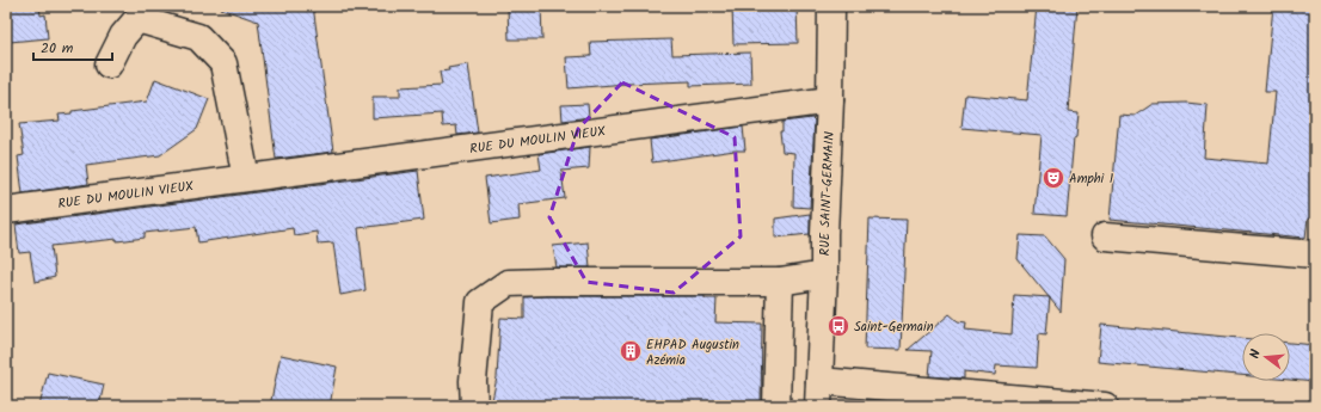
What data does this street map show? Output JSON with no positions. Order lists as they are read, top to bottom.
{
  "streets": {
    "street": ["RUE DU MOULIN VIEUX", "RUE SAINT-GERMAIN"]
  },
  "crossings": [
    ["RUE DU MOULIN VIEUX", "RUE SAINT-GERMAIN"]
  ],
  "places": {
    "theatre": ["Amphi 1"],
    "bus stop": ["Saint-Germain"],
    "building": ["EHPAD Augustin Azémia"]
  },
  "scale_bar": "20 m",
  "north": "left"
}
